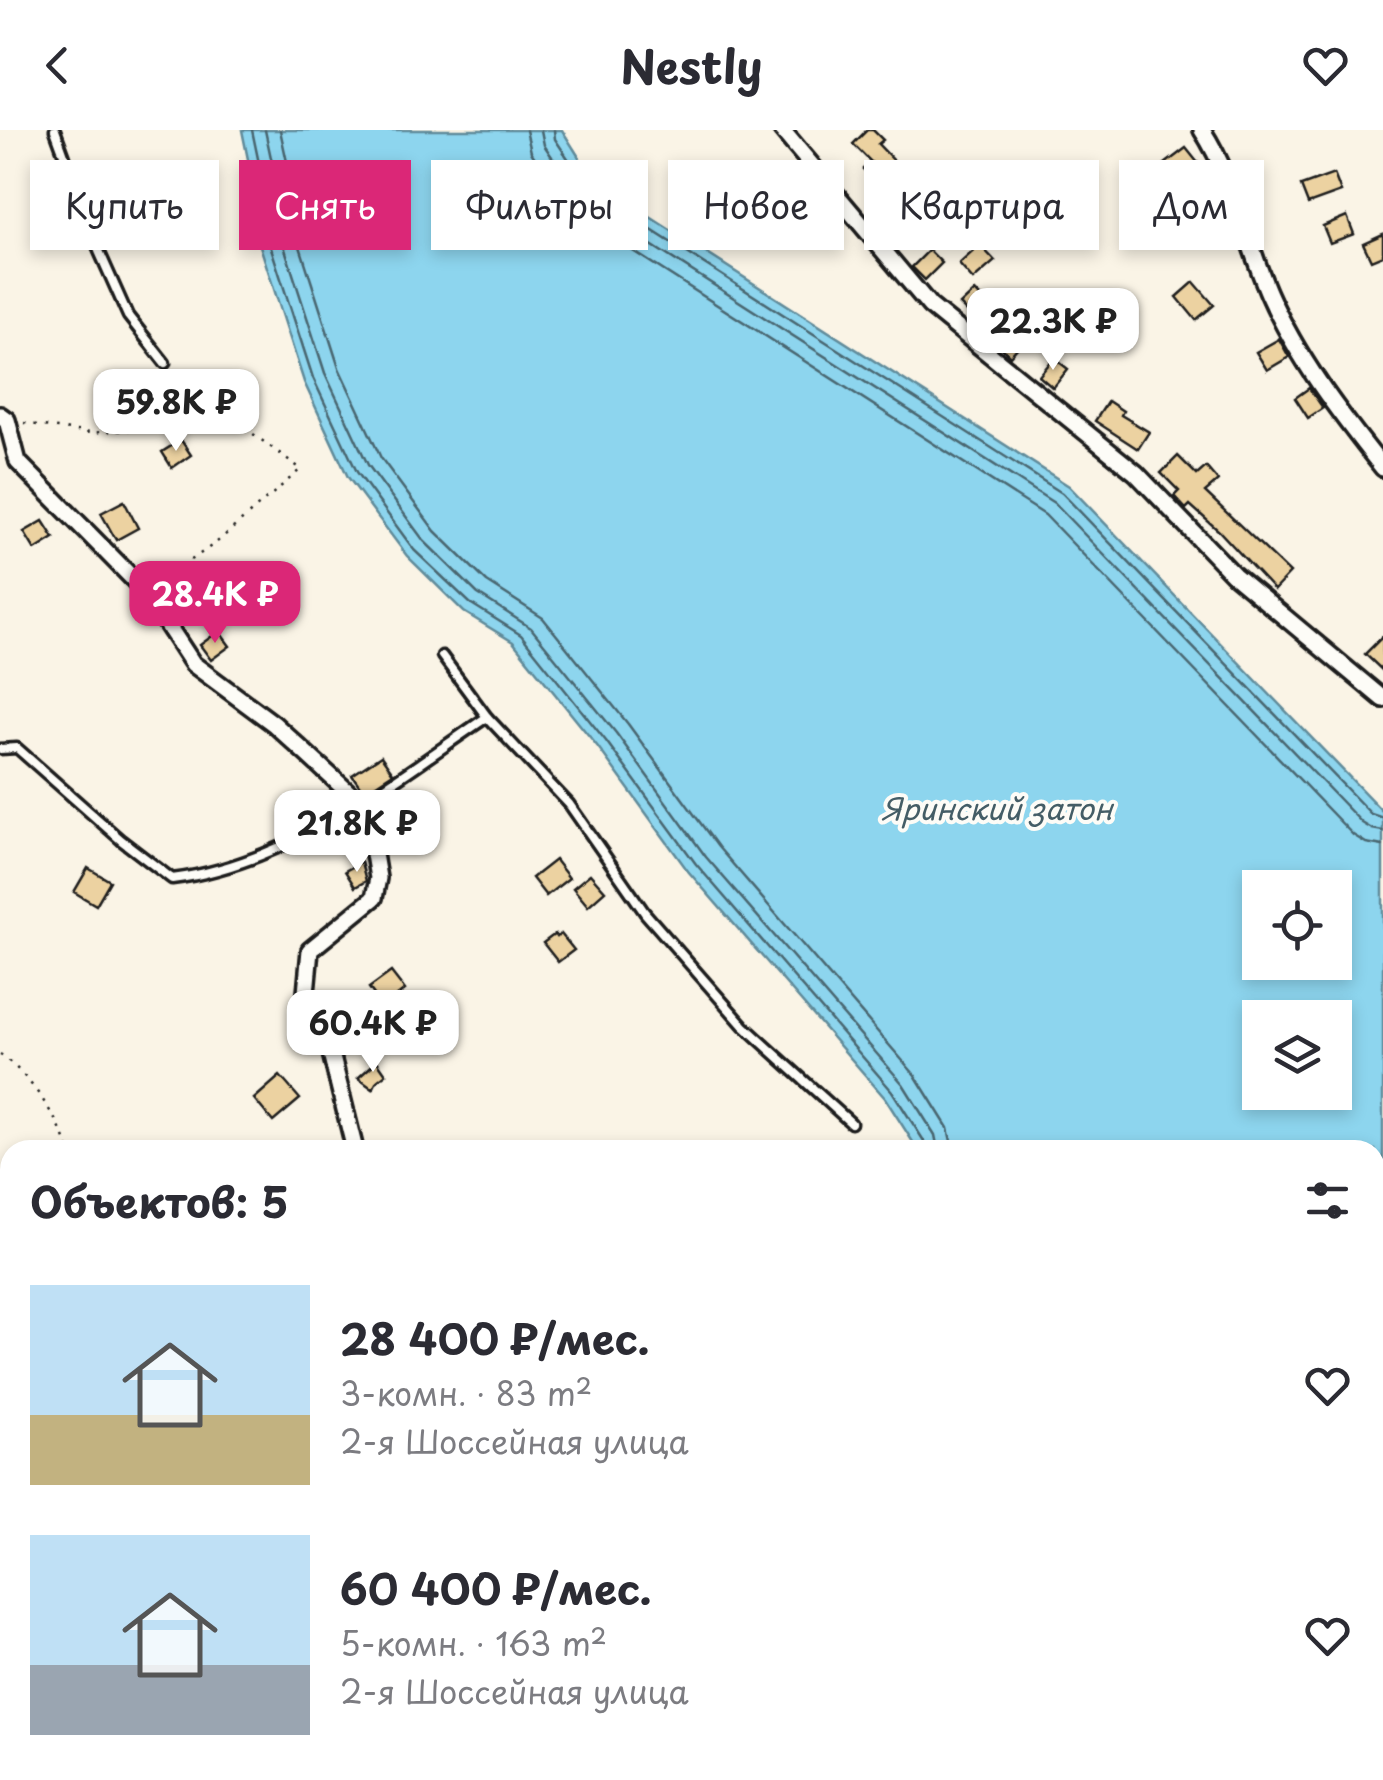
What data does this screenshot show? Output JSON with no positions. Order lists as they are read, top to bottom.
{
  "water": ["Яринский затон"],
  "page": {
    "header": "Nestly",
    "chip": [
      "Купить",
      "Снять",
      "Фильтры",
      "Новое",
      "Квартира",
      "Дом"
    ],
    "price": [
      "22.3K ₽",
      "59.8K ₽",
      "28.4K ₽",
      "21.8K ₽",
      "60.4K ₽"
    ],
    "heading": "Объектов: 5",
    "list": [
      {
        "name": "28 400 ₽/мес.",
        "note": "3-комн. · 83 m² · 2-я Шоссейная улица"
      },
      {
        "name": "60 400 ₽/мес.",
        "note": "5-комн. · 163 m² · 2-я Шоссейная улица"
      }
    ]
  }
}
